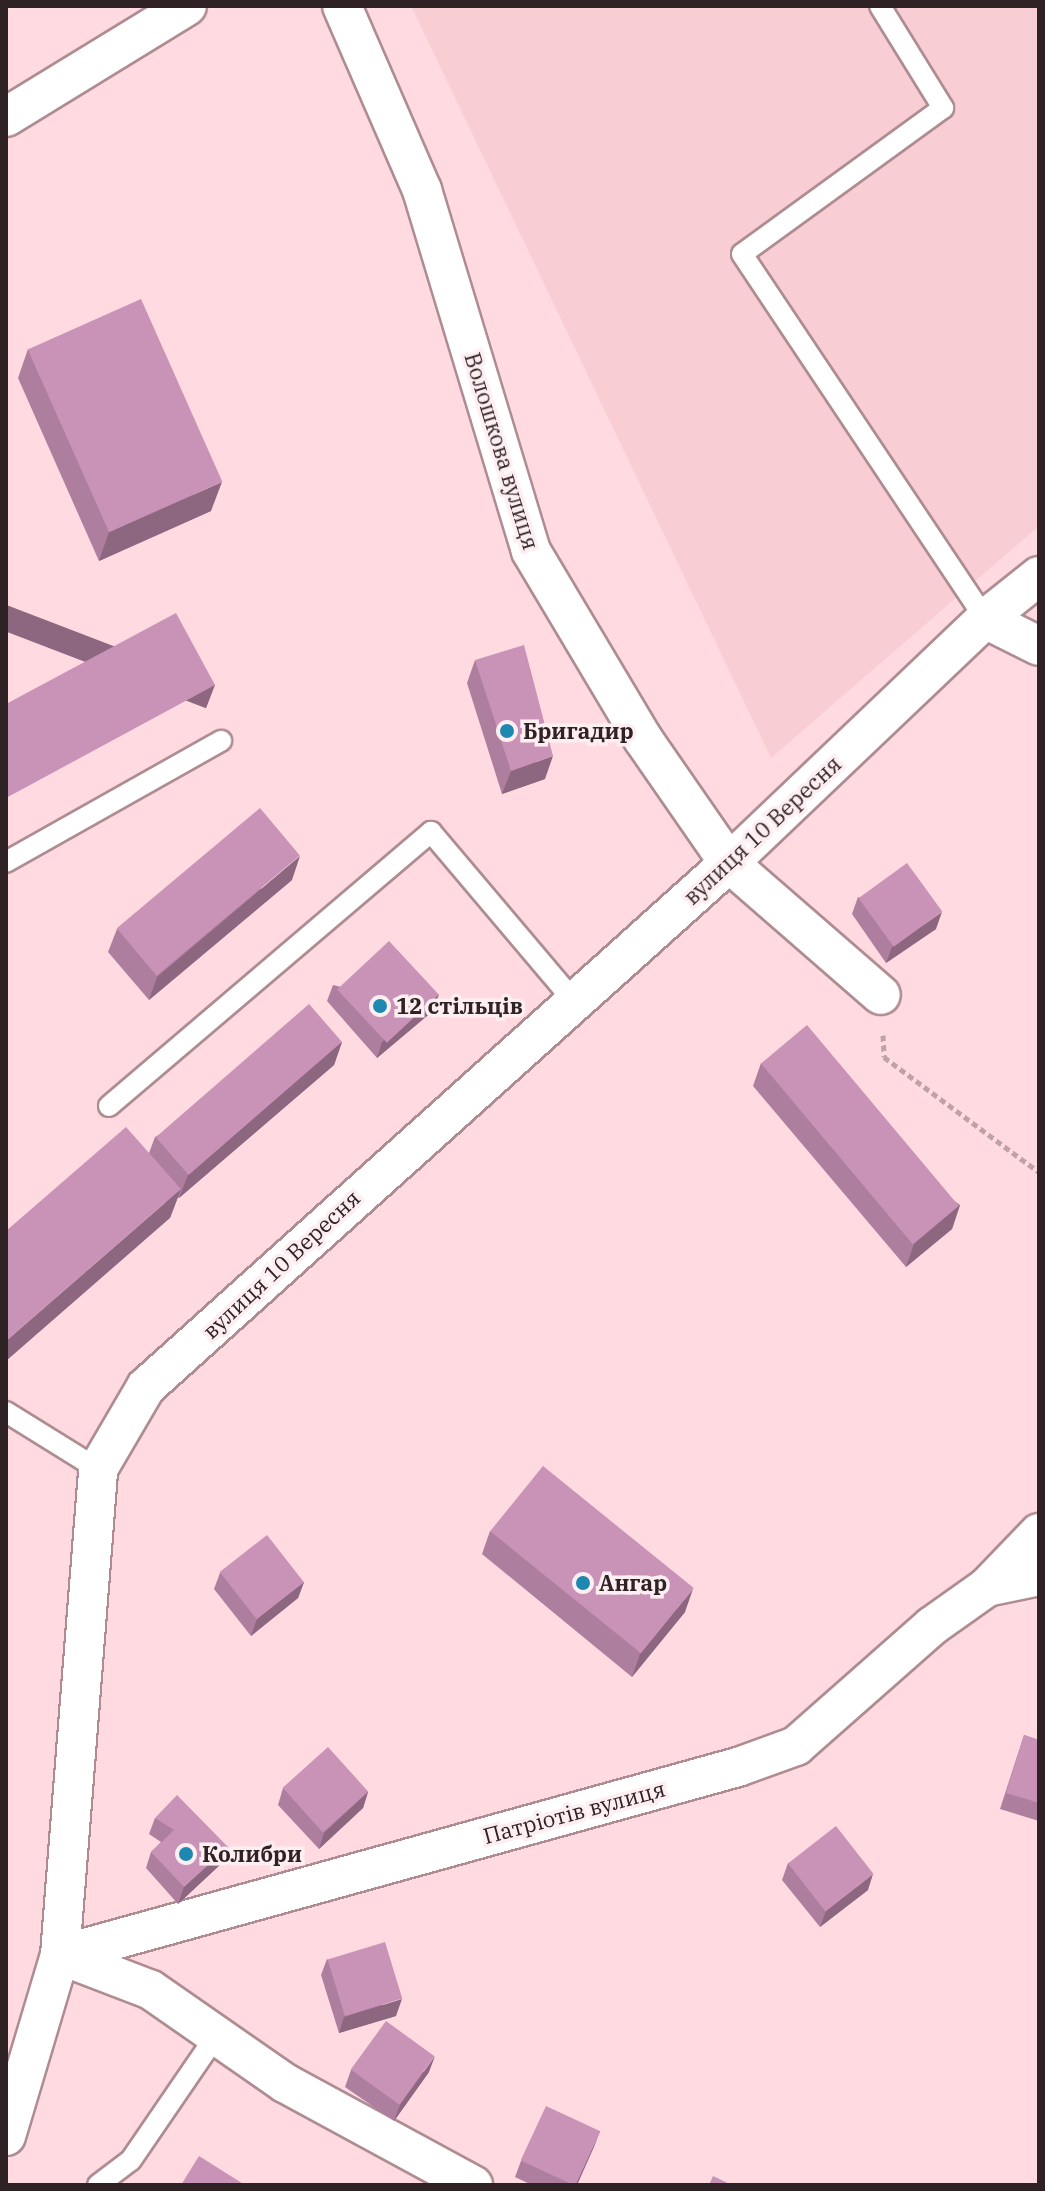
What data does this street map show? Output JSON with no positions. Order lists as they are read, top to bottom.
{
  "streets": {
    "street": ["Волошкова вулиця", "вулиця 10 Вересня", "Патріотів вулиця"]
  },
  "crossings": [
    ["Волошкова вулиця", "вулиця 10 Вересня"],
    ["вулиця 10 Вересня", "Патріотів вулиця"]
  ],
  "places": [
    "Бригадир",
    "12 стільців",
    "Ангар",
    "Колибри"
  ]
}
